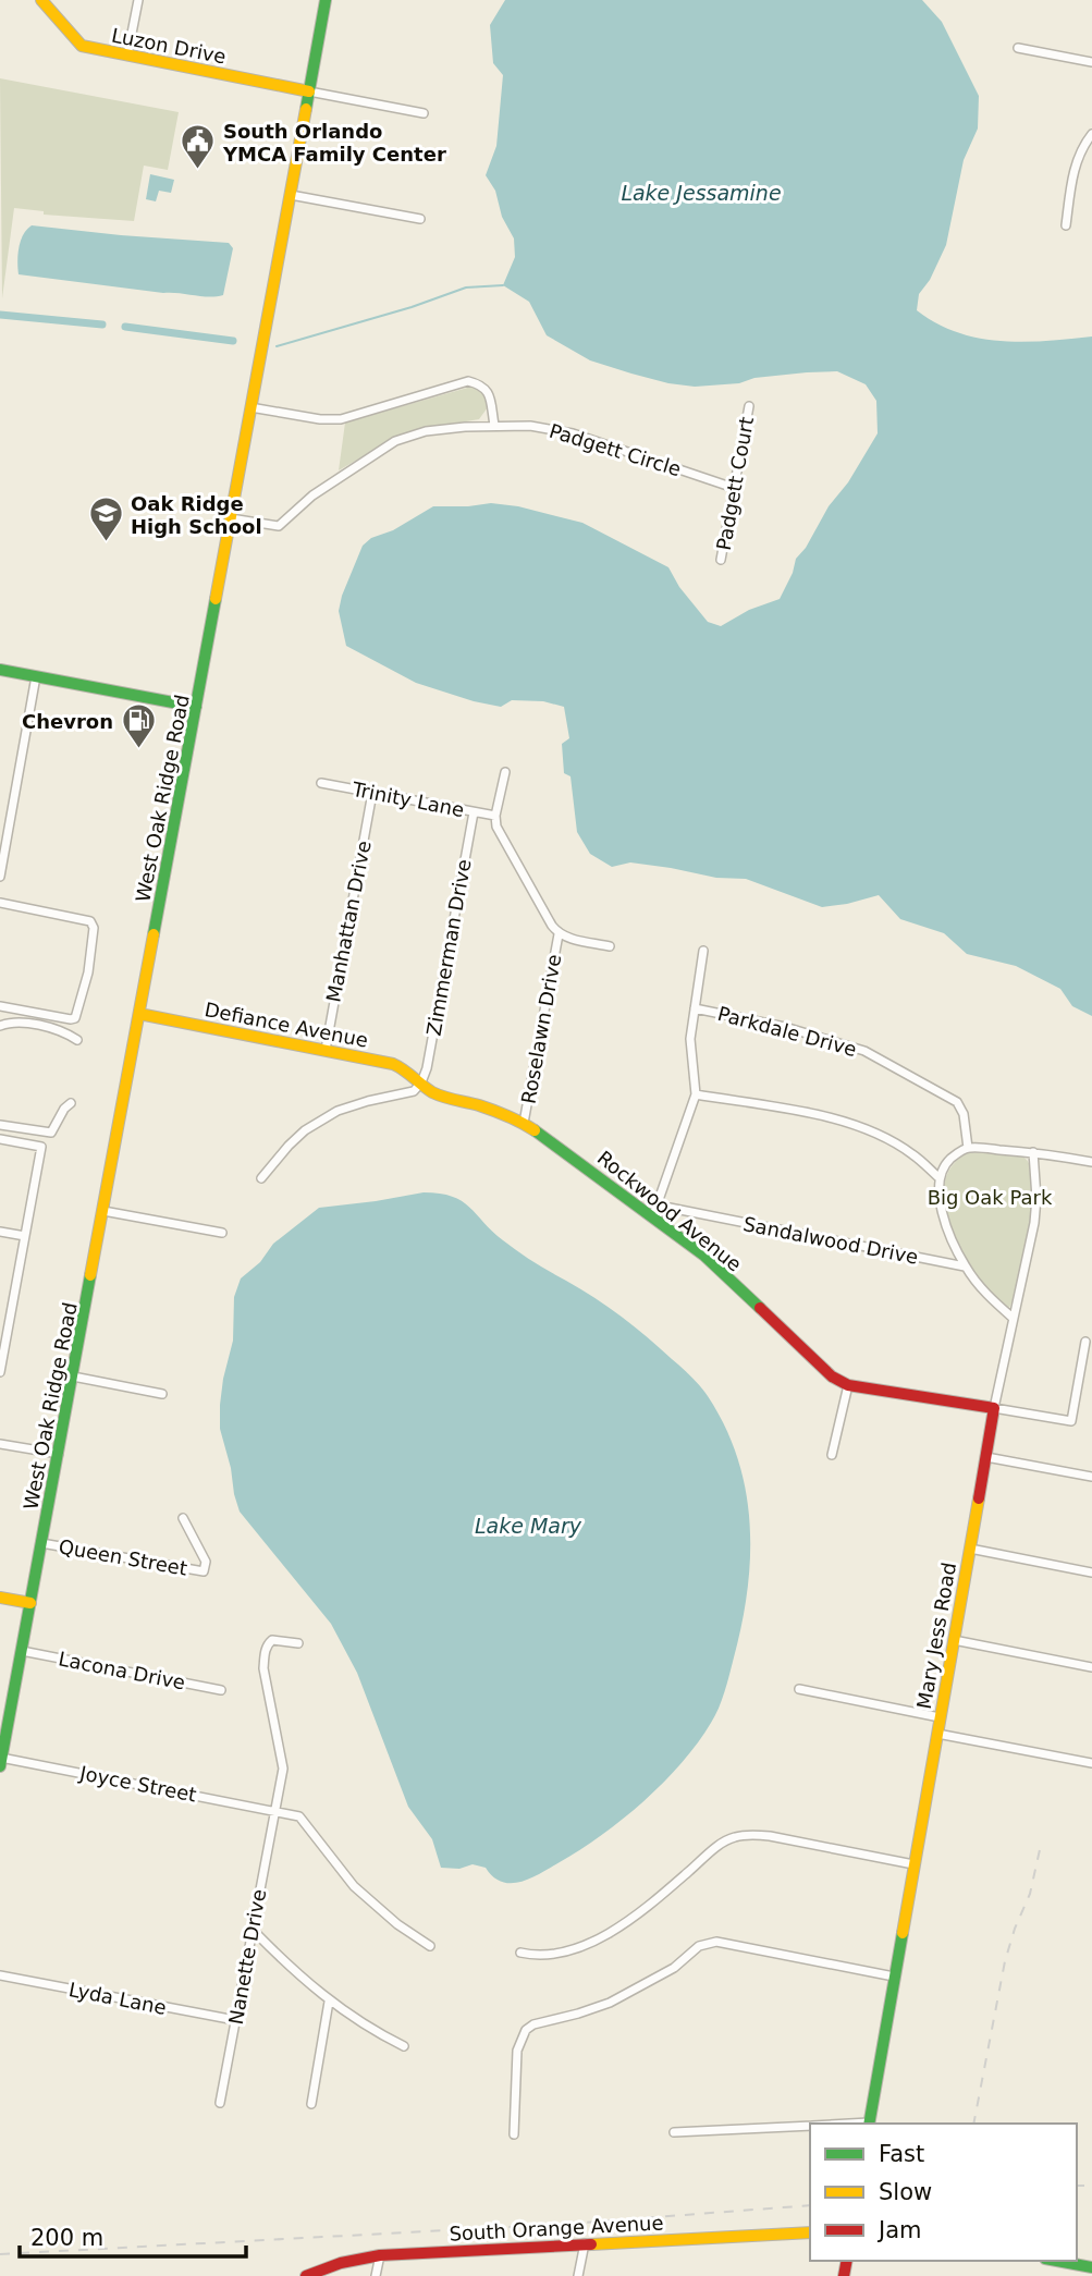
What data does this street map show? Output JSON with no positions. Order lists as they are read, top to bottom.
{
  "streets": {
    "main road": [
      "Luzon Drive",
      "West Oak Ridge Road",
      "Defiance Avenue",
      "Rockwood Avenue",
      "Mary Jess Road",
      "South Orange Avenue"
    ],
    "street": [
      "Padgett Circle",
      "Padgett Court",
      "Trinity Lane",
      "Manhattan Drive",
      "Zimmerman Drive",
      "Roselawn Drive",
      "Parkdale Drive",
      "Sandalwood Drive",
      "Queen Street",
      "Lacona Drive",
      "Joyce Street",
      "Nanette Drive",
      "Lyda Lane"
    ]
  },
  "crossings": [
    ["Luzon Drive", "West Oak Ridge Road"],
    ["Padgett Circle", "Padgett Court"],
    ["Padgett Circle", "West Oak Ridge Road"],
    ["West Oak Ridge Road", "Defiance Avenue"],
    ["West Oak Ridge Road", "Queen Street"],
    ["West Oak Ridge Road", "Lacona Drive"],
    ["West Oak Ridge Road", "Joyce Street"],
    ["Trinity Lane", "Manhattan Drive"],
    ["Trinity Lane", "Zimmerman Drive"],
    ["Manhattan Drive", "Defiance Avenue"],
    ["Zimmerman Drive", "Defiance Avenue"],
    ["Zimmerman Drive", "Rockwood Avenue"],
    ["Defiance Avenue", "Rockwood Avenue"],
    ["Roselawn Drive", "Rockwood Avenue"],
    ["Rockwood Avenue", "Sandalwood Drive"],
    ["Rockwood Avenue", "Mary Jess Road"],
    ["Joyce Street", "Nanette Drive"],
    ["Nanette Drive", "Lyda Lane"]
  ],
  "water": ["Lake Jessamine", "Lake Mary"],
  "parks": ["Big Oak Park"],
  "places": {
    "public building": ["South Orlando YMCA Family Center"],
    "school or university": ["Oak Ridge High School"],
    "fuel station": ["Chevron"]
  },
  "legend": ["Fast", "Slow", "Jam"],
  "scale_bar": "200 m"
}
